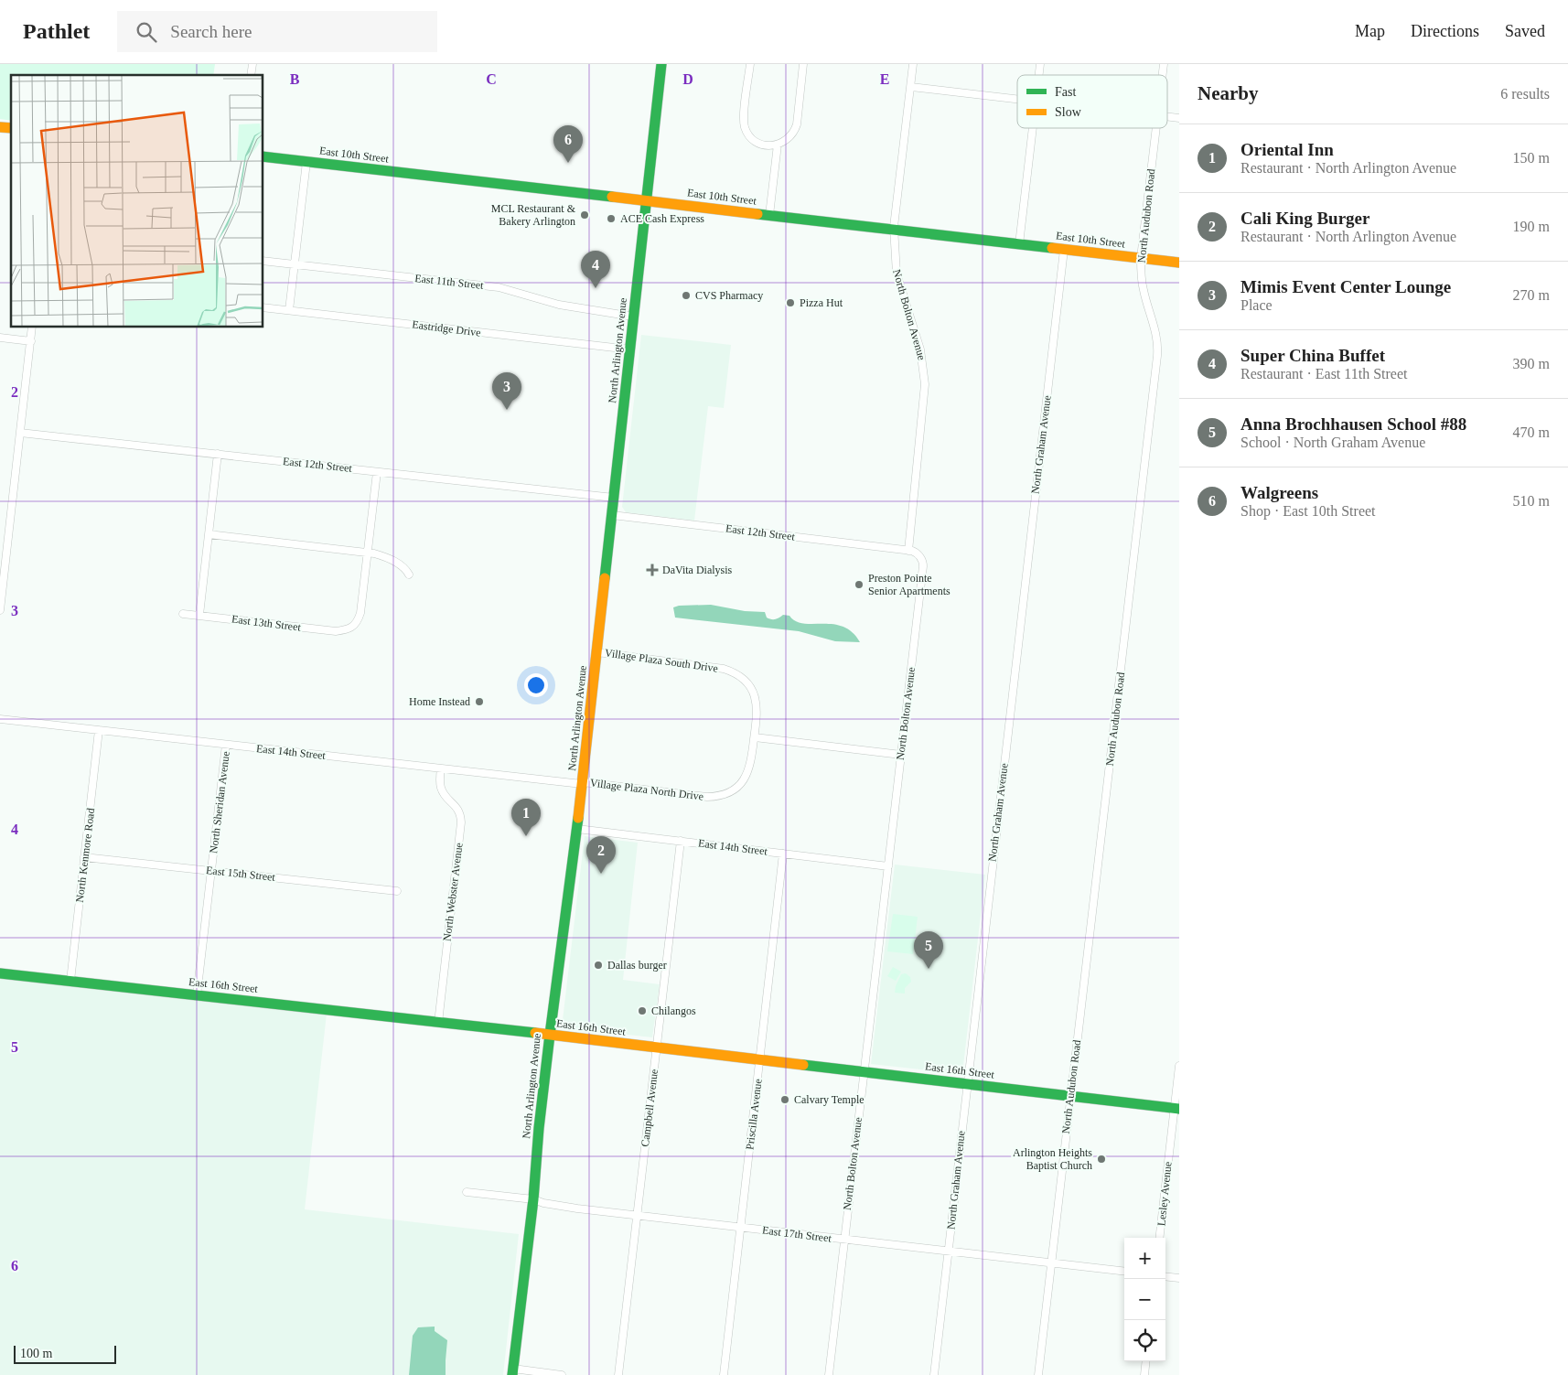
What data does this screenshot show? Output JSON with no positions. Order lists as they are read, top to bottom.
{
  "streets": {
    "main road": ["East 10th Street", "North Arlington Avenue", "East 16th Street"],
    "street": [
      "North Audubon Road",
      "East 11th Street",
      "North Bolton Avenue",
      "Eastridge Drive",
      "North Graham Avenue",
      "East 12th Street",
      "East 13th Street",
      "Village Plaza South Drive",
      "East 14th Street",
      "Village Plaza North Drive",
      "North Sheridan Avenue",
      "North Kenmore Road",
      "East 15th Street",
      "North Webster Avenue",
      "Campbell Avenue",
      "Priscilla Avenue",
      "Lesley Avenue",
      "East 17th Street"
    ]
  },
  "crossings": [
    ["East 10th Street", "North Audubon Road"],
    ["East 10th Street", "North Bolton Avenue"],
    ["East 10th Street", "North Arlington Avenue"],
    ["East 10th Street", "North Graham Avenue"],
    ["North Audubon Road", "East 16th Street"],
    ["North Audubon Road", "East 17th Street"],
    ["East 11th Street", "North Arlington Avenue"],
    ["North Bolton Avenue", "East 12th Street"],
    ["North Bolton Avenue", "East 14th Street"],
    ["North Bolton Avenue", "East 16th Street"],
    ["North Bolton Avenue", "East 17th Street"],
    ["Eastridge Drive", "North Arlington Avenue"],
    ["North Arlington Avenue", "East 12th Street"],
    ["North Arlington Avenue", "Village Plaza South Drive"],
    ["North Arlington Avenue", "East 14th Street"],
    ["North Arlington Avenue", "Village Plaza North Drive"],
    ["North Arlington Avenue", "East 16th Street"],
    ["North Arlington Avenue", "East 17th Street"],
    ["North Graham Avenue", "East 16th Street"],
    ["North Graham Avenue", "East 17th Street"],
    ["Village Plaza South Drive", "Village Plaza North Drive"],
    ["East 14th Street", "Village Plaza North Drive"],
    ["East 14th Street", "North Sheridan Avenue"],
    ["East 14th Street", "North Kenmore Road"],
    ["East 14th Street", "North Webster Avenue"],
    ["East 14th Street", "Campbell Avenue"],
    ["East 14th Street", "Priscilla Avenue"],
    ["North Sheridan Avenue", "East 15th Street"],
    ["North Sheridan Avenue", "East 16th Street"],
    ["North Kenmore Road", "East 15th Street"],
    ["North Kenmore Road", "East 16th Street"],
    ["North Webster Avenue", "East 16th Street"],
    ["East 16th Street", "Campbell Avenue"],
    ["East 16th Street", "Priscilla Avenue"],
    ["East 16th Street", "Lesley Avenue"],
    ["Campbell Avenue", "East 17th Street"],
    ["Priscilla Avenue", "East 17th Street"]
  ],
  "places": {
    "other": [
      "MCL Restaurant & Bakery Arlington",
      "ACE Cash Express",
      "CVS Pharmacy",
      "Pizza Hut",
      "Preston Pointe Senior Apartments",
      "Home Instead",
      "Dallas burger",
      "Chilangos",
      "Calvary Temple",
      "Arlington Heights Baptist Church"
    ],
    "health": ["DaVita Dialysis"]
  },
  "legend": ["Fast", "Slow"],
  "scale_bar": "100 m",
  "page": {
    "header": "Pathlet",
    "search": "Search here",
    "nav": ["Map", "Directions", "Saved"],
    "heading": ["Nearby", "6 results"],
    "list": [
      {
        "mark": "1",
        "name": "Oriental Inn",
        "note": "Restaurant · North Arlington Avenue",
        "value": "150 m"
      },
      {
        "mark": "2",
        "name": "Cali King Burger",
        "note": "Restaurant · North Arlington Avenue",
        "value": "190 m"
      },
      {
        "mark": "3",
        "name": "Mimis Event Center Lounge",
        "note": "Place",
        "value": "270 m"
      },
      {
        "mark": "4",
        "name": "Super China Buffet",
        "note": "Restaurant · East 11th Street",
        "value": "390 m"
      },
      {
        "mark": "5",
        "name": "Anna Brochhausen School #88",
        "note": "School · North Graham Avenue",
        "value": "470 m"
      },
      {
        "mark": "6",
        "name": "Walgreens",
        "note": "Shop · East 10th Street",
        "value": "510 m"
      }
    ],
    "pins": [
      "6",
      "4",
      "3",
      "1",
      "2",
      "5"
    ],
    "map_buttons": ["+", "−"],
    "scale": "100 m"
  },
  "grid": {
    "columns": [
      "B",
      "C",
      "D",
      "E"
    ],
    "rows": [
      "2",
      "3",
      "4",
      "5",
      "6"
    ]
  }
}
